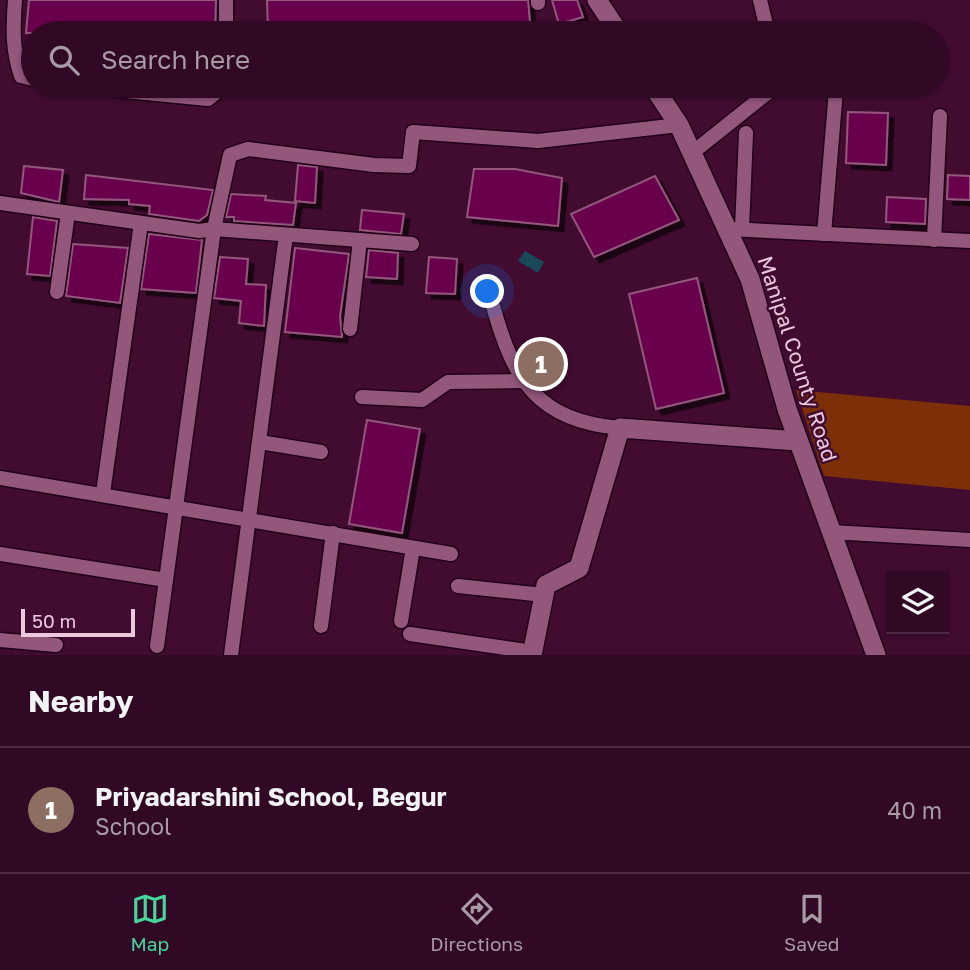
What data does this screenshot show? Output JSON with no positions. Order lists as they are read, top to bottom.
{
  "streets": {
    "main road": ["Manipal County Road"]
  },
  "scale_bar": "50 m",
  "page": {
    "search": "Search here",
    "pins": "1",
    "scale": "50 m",
    "heading": "Nearby",
    "list": [
      {
        "mark": "1",
        "name": "Priyadarshini School, Begur",
        "note": "School",
        "value": "40 m"
      }
    ],
    "nav": ["Map", "Directions", "Saved"]
  }
}
